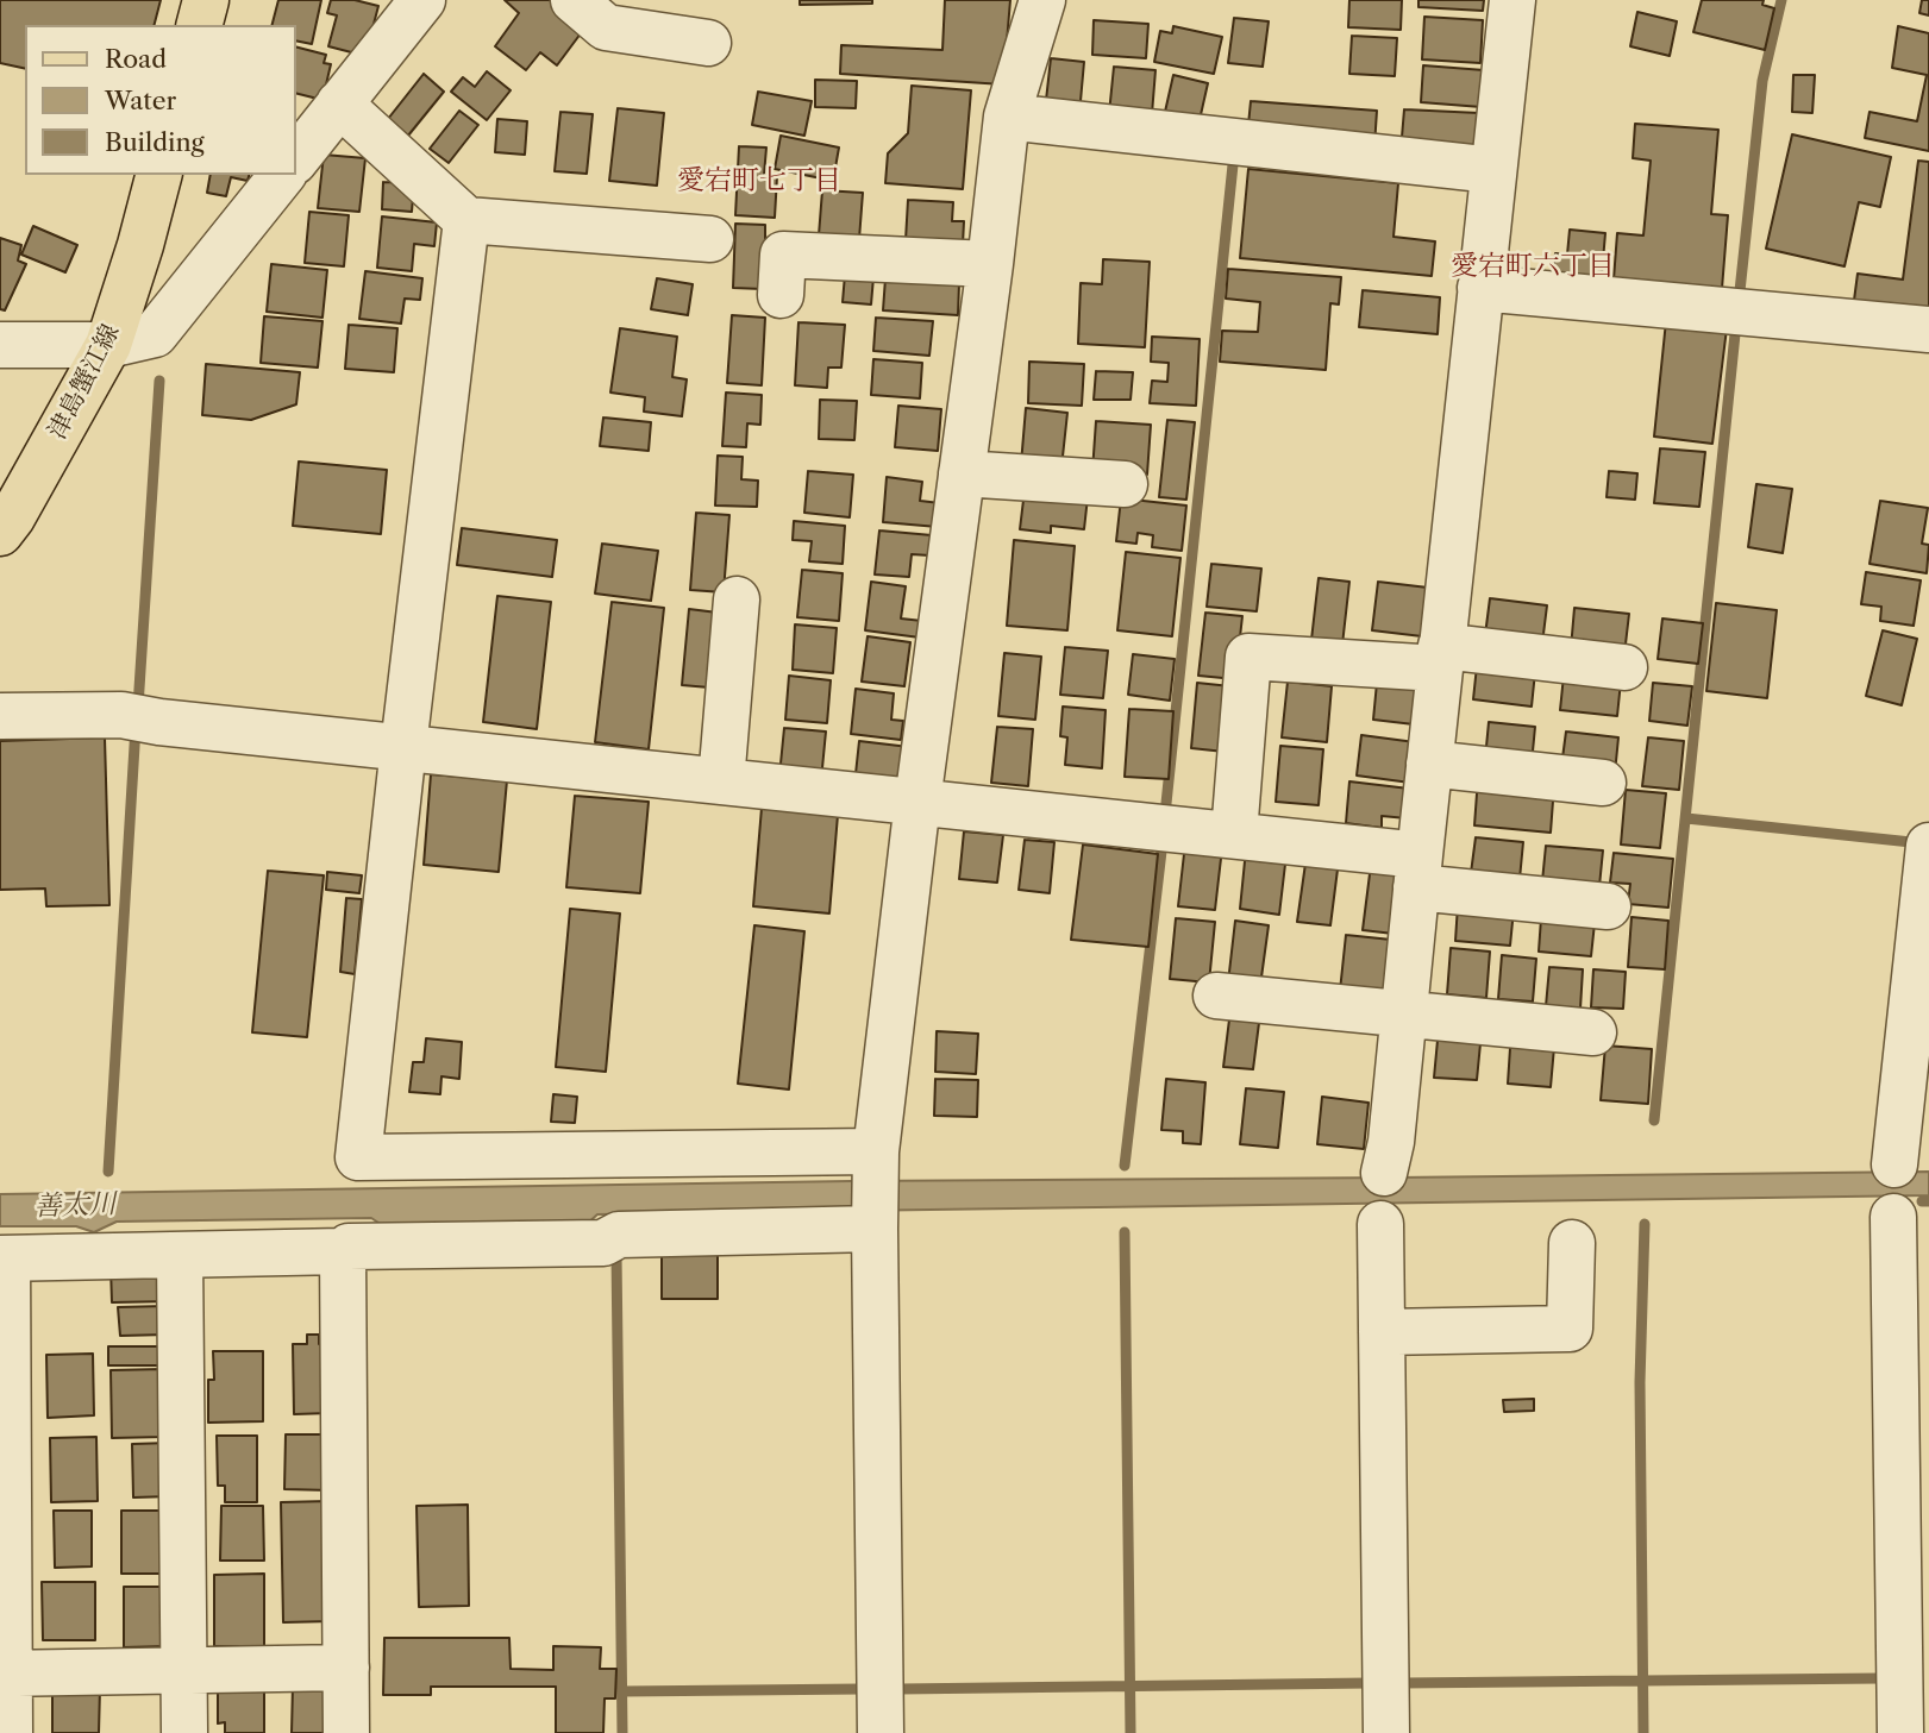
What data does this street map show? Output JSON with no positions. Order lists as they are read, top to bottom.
{
  "streets": {
    "main road": ["津島蟹江線"]
  },
  "districts": ["愛宕町七丁目", "愛宕町六丁目"],
  "water": ["善太川"],
  "legend": ["Road", "Water", "Building"]
}
